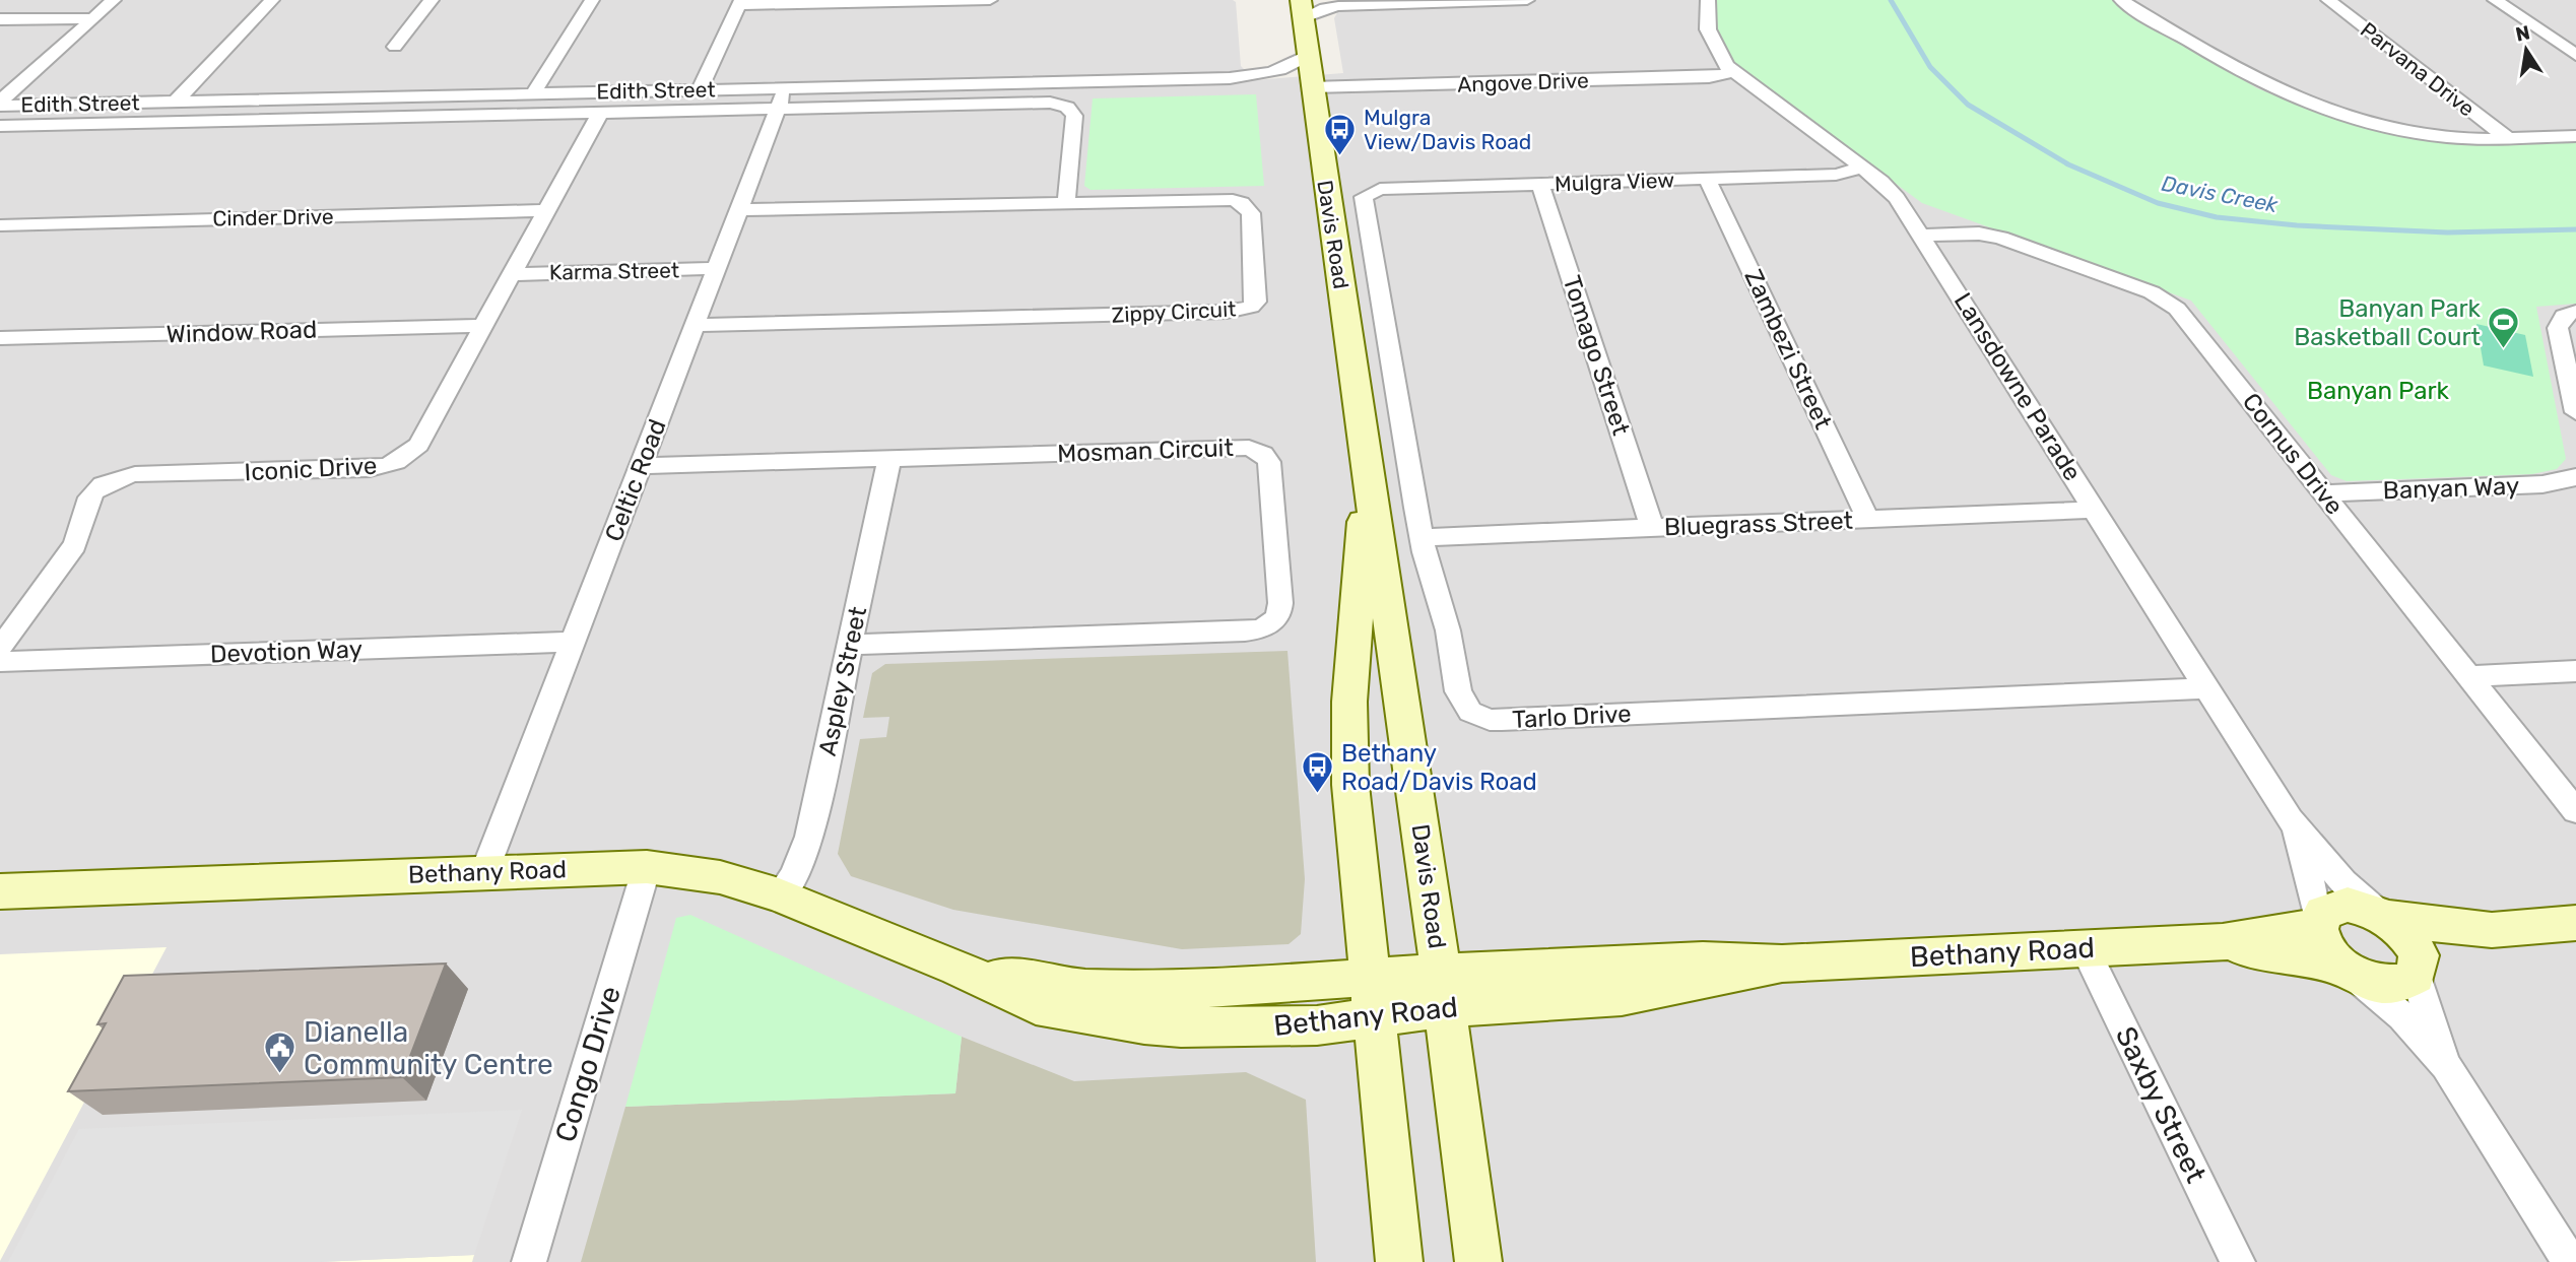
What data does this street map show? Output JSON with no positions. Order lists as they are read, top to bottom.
{
  "streets": {
    "street": [
      "Parvana Drive",
      "Angove Drive",
      "Edith Street",
      "Mulgra View",
      "Cinder Drive",
      "Davis Road",
      "Karma Street",
      "Zippy Circuit",
      "Window Road",
      "Zambezi Street",
      "Tomago Street",
      "Lansdowne Parade",
      "Mosman Circuit",
      "Cornus Drive",
      "Iconic Drive",
      "Celtic Road",
      "Banyan Way",
      "Bluegrass Street",
      "Devotion Way",
      "Aspley Street",
      "Tarlo Drive",
      "Bethany Road",
      "Congo Drive",
      "Saxby Street"
    ]
  },
  "crossings": [
    ["Angove Drive", "Davis Road"],
    ["Angove Drive", "Lansdowne Parade"],
    ["Edith Street", "Davis Road"],
    ["Edith Street", "Zippy Circuit"],
    ["Edith Street", "Iconic Drive"],
    ["Edith Street", "Celtic Road"],
    ["Mulgra View", "Zambezi Street"],
    ["Mulgra View", "Tomago Street"],
    ["Mulgra View", "Lansdowne Parade"],
    ["Mulgra View", "Tarlo Drive"],
    ["Cinder Drive", "Iconic Drive"],
    ["Davis Road", "Bethany Road"],
    ["Karma Street", "Iconic Drive"],
    ["Karma Street", "Celtic Road"],
    ["Zippy Circuit", "Celtic Road"],
    ["Window Road", "Iconic Drive"],
    ["Zambezi Street", "Bluegrass Street"],
    ["Tomago Street", "Bluegrass Street"],
    ["Lansdowne Parade", "Cornus Drive"],
    ["Lansdowne Parade", "Bluegrass Street"],
    ["Lansdowne Parade", "Tarlo Drive"],
    ["Lansdowne Parade", "Bethany Road"],
    ["Mosman Circuit", "Celtic Road"],
    ["Mosman Circuit", "Aspley Street"],
    ["Cornus Drive", "Banyan Way"],
    ["Celtic Road", "Devotion Way"],
    ["Celtic Road", "Bethany Road"],
    ["Bluegrass Street", "Tarlo Drive"],
    ["Aspley Street", "Bethany Road"],
    ["Bethany Road", "Congo Drive"],
    ["Bethany Road", "Saxby Street"]
  ],
  "water": ["Davis Creek"],
  "parks": ["Banyan Park"],
  "places": {
    "bus stop": ["Mulgra View/Davis Road", "Bethany Road/Davis Road"],
    "sports": ["Banyan Park Basketball Court"],
    "public building": ["Dianella Community Centre"]
  },
  "north": "top"
}
